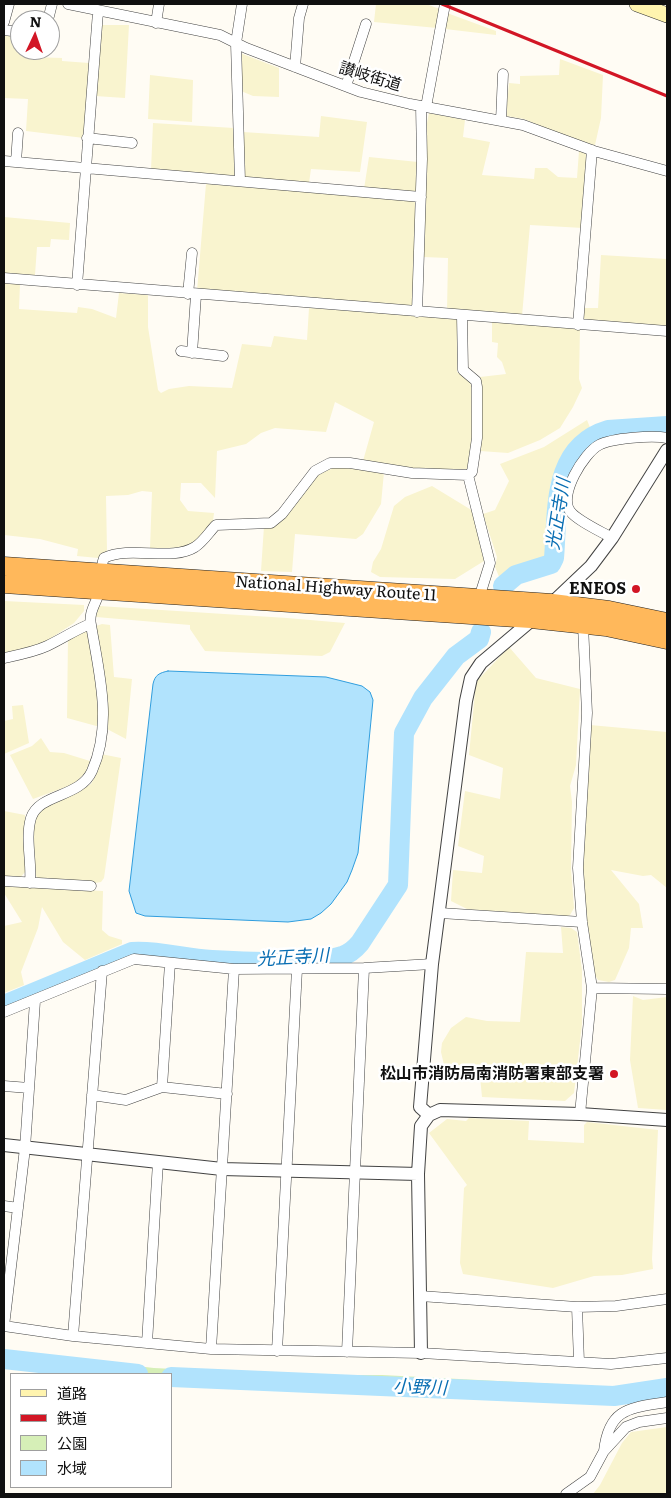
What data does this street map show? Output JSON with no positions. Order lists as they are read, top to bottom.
{
  "streets": {
    "highway": ["National Highway Route 11"],
    "street": ["讃岐街道"]
  },
  "water": ["光正寺川", "小野川"],
  "places": ["ENEOS", "松山市消防局南消防署東部支署"],
  "legend": [
    "道路",
    "鉄道",
    "公園",
    "水域"
  ],
  "north": "top"
}
